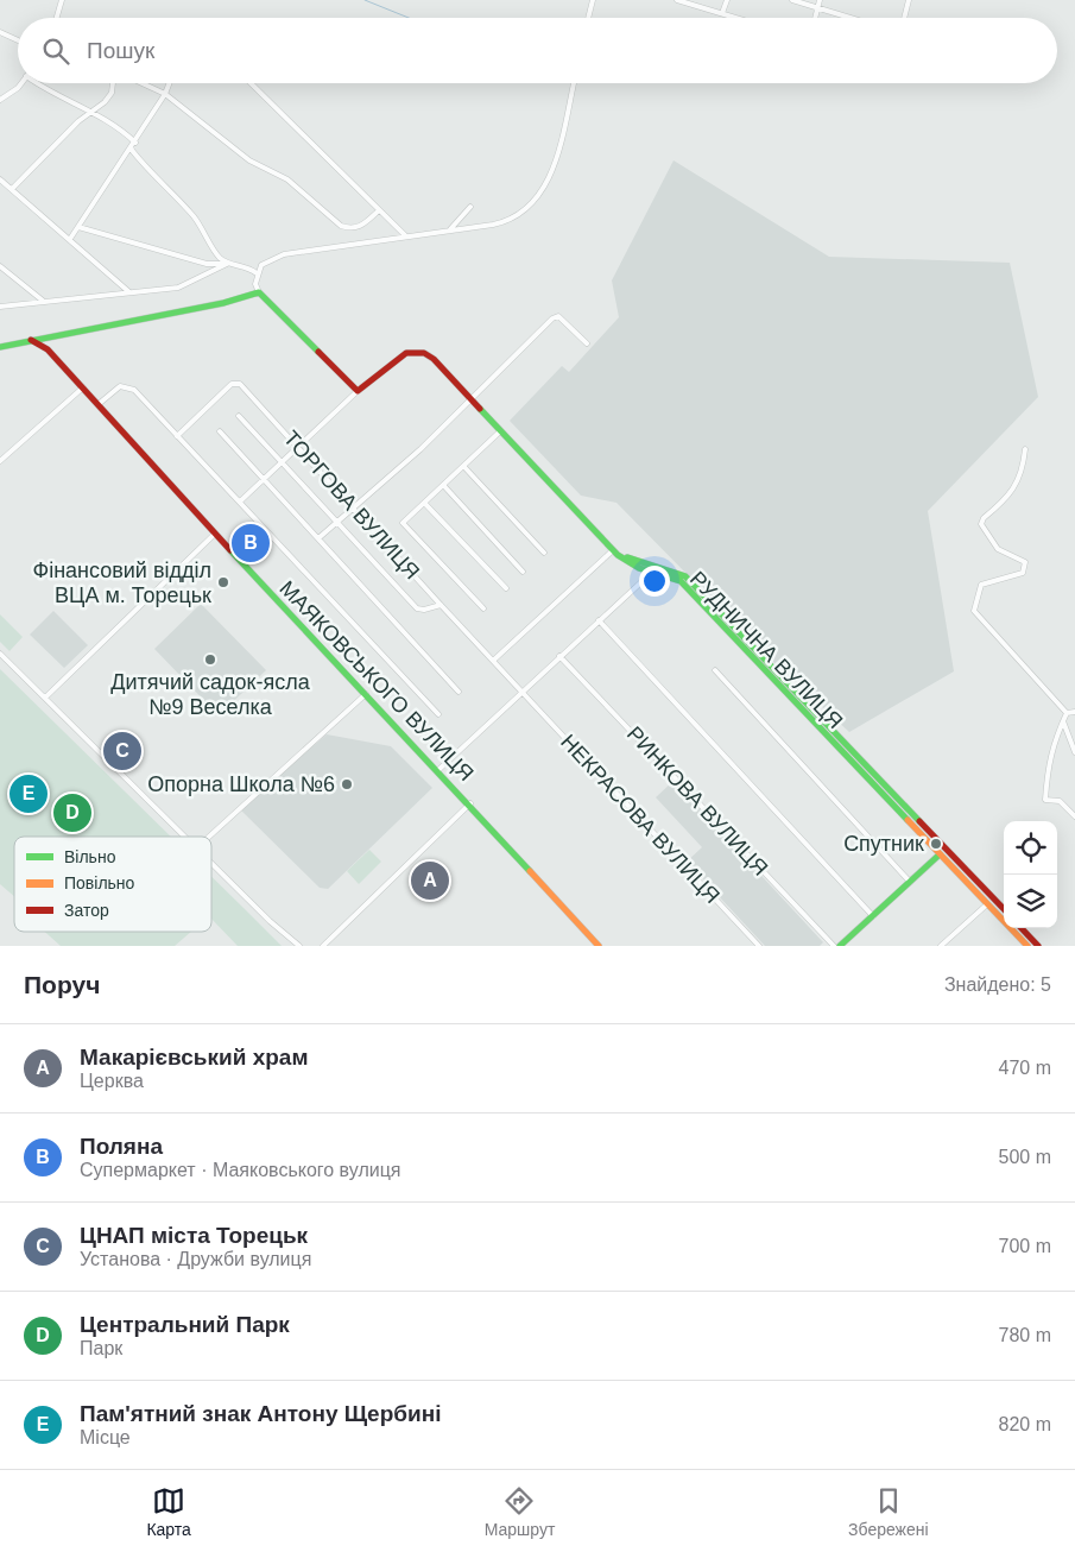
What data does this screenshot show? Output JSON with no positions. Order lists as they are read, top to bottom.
{
  "streets": {
    "main road": ["РУДНИЧНА ВУЛИЦЯ", "МАЯКОВСЬКОГО ВУЛИЦЯ"],
    "street": ["ТОРГОВА ВУЛИЦЯ", "РИНКОВА ВУЛИЦЯ", "НЕКРАСОВА ВУЛИЦЯ"]
  },
  "crossings": [
    ["ТОРГОВА ВУЛИЦЯ", "РУДНИЧНА ВУЛИЦЯ"],
    ["ТОРГОВА ВУЛИЦЯ", "НЕКРАСОВА ВУЛИЦЯ"]
  ],
  "places": [
    "Фінансовий відділ ВЦА м. Торецьк",
    "Дитячий садок-ясла №9 Веселка",
    "Опорна Школа №6",
    "Спутник"
  ],
  "legend": ["Вільно", "Повільно", "Затор"],
  "page": {
    "search": "Пошук",
    "pins": [
      "B",
      "C",
      "E",
      "D",
      "A"
    ],
    "heading": ["Поруч", "Знайдено: 5"],
    "list": [
      {
        "mark": "A",
        "name": "Макарієвський храм",
        "note": "Церква",
        "value": "470 m"
      },
      {
        "mark": "B",
        "name": "Поляна",
        "note": "Супермаркет · Маяковського вулиця",
        "value": "500 m"
      },
      {
        "mark": "C",
        "name": "ЦНАП міста Торецьк",
        "note": "Установа · Дружби вулиця",
        "value": "700 m"
      },
      {
        "mark": "D",
        "name": "Центральний Парк",
        "note": "Парк",
        "value": "780 m"
      },
      {
        "mark": "E",
        "name": "Пам'ятний знак Антону Щербині",
        "note": "Місце",
        "value": "820 m"
      }
    ],
    "nav": ["Карта", "Маршрут", "Збережені"]
  }
}
